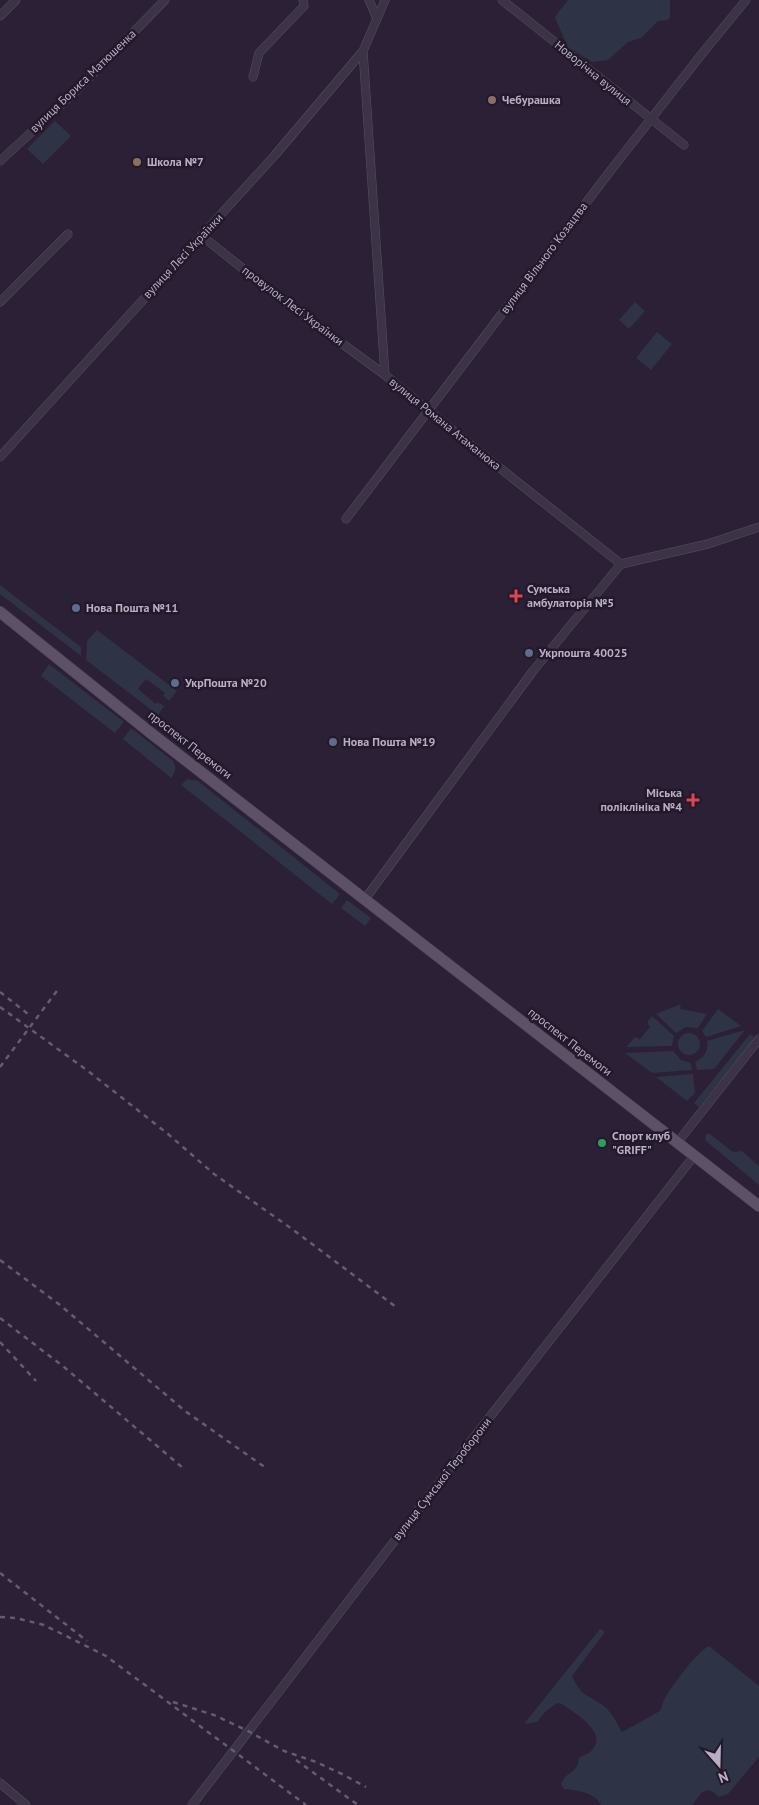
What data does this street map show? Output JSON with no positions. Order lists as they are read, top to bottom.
{
  "streets": {
    "main road": ["проспект Перемоги"],
    "street": [
      "Новорічна вулиця",
      "вулиця Бориса Матюшенка",
      "вулиця Лесі Українки",
      "вулиця Вільного Козацтва",
      "провулок Лесі Українки",
      "вулиця Романа Атаманюка",
      "вулиця Сумської Тероборони"
    ]
  },
  "crossings": [
    ["Новорічна вулиця", "вулиця Вільного Козацтва"],
    ["вулиця Лесі Українки", "провулок Лесі Українки"],
    ["вулиця Лесі Українки", "вулиця Романа Атаманюка"],
    ["вулиця Вільного Козацтва", "вулиця Романа Атаманюка"],
    ["провулок Лесі Українки", "вулиця Романа Атаманюка"],
    ["проспект Перемоги", "вулиця Сумської Тероборони"]
  ],
  "places": {
    "other": [
      "Чебурашка",
      "Школа №7",
      "Нова Пошта №11",
      "Укрпошта 40025",
      "УкрПошта №20",
      "Нова Пошта №19",
      "Спорт клуб \"GRIFF\""
    ],
    "health": ["Сумська амбулаторія №5", "Міська поліклініка №4"]
  },
  "north": "bottom"
}
